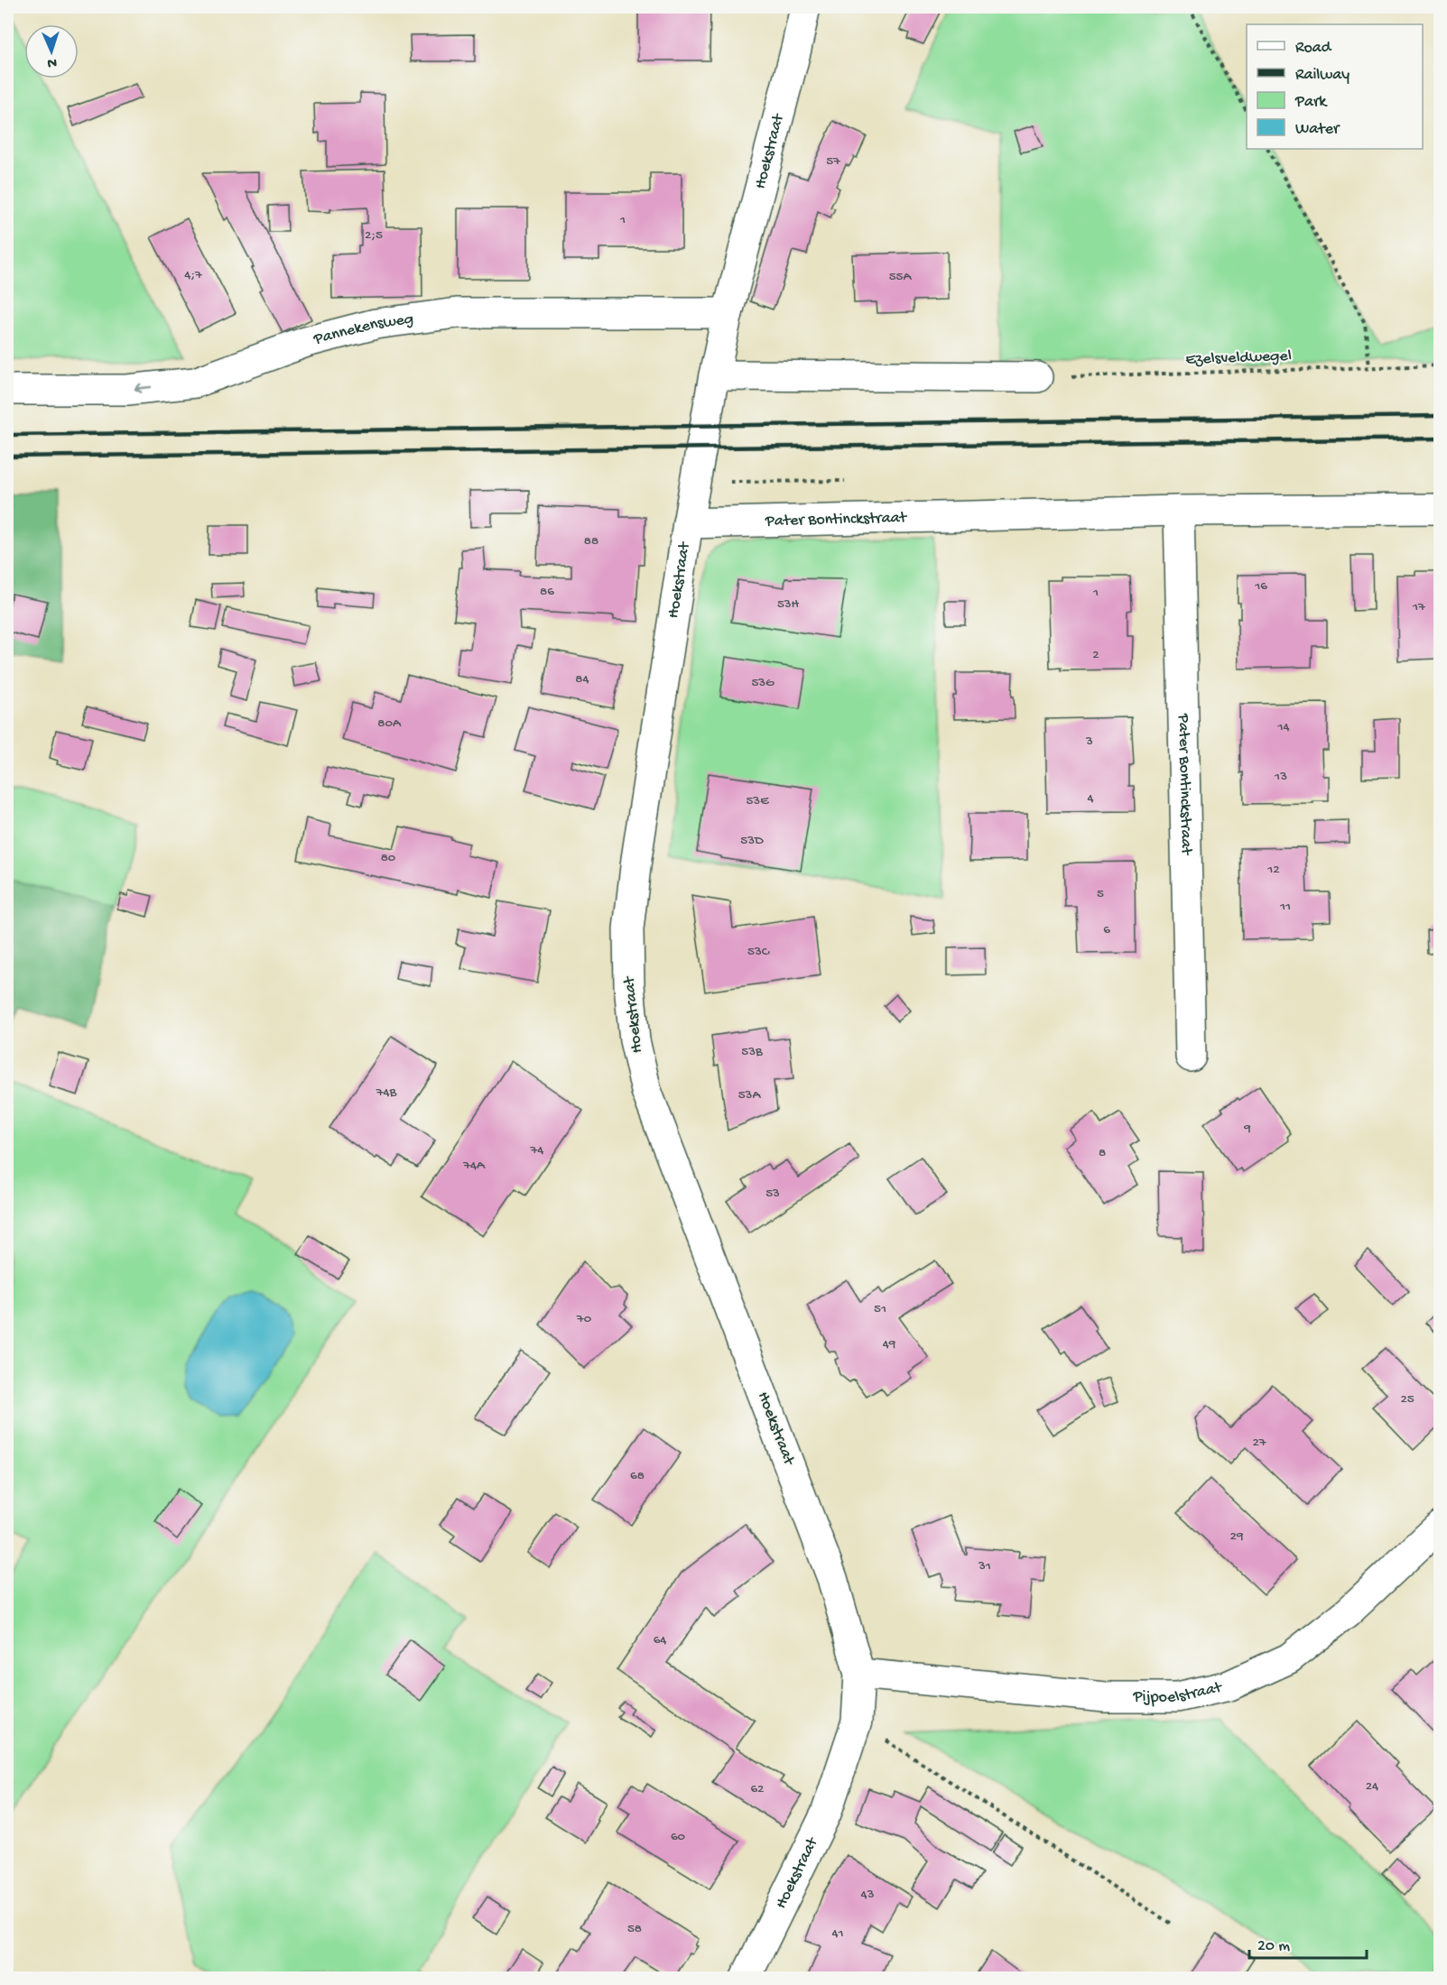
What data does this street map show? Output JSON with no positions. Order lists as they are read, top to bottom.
{
  "streets": {
    "street": [
      "Hoekstraat",
      "Pannekensweg",
      "Pater Bontinckstraat",
      "Pijpoelstraat"
    ],
    "path": ["Ezelsveldwegel"]
  },
  "crossings": [
    ["Hoekstraat", "Pannekensweg"],
    ["Hoekstraat", "Pater Bontinckstraat"],
    ["Hoekstraat", "Pijpoelstraat"]
  ],
  "one_way": ["Pannekensweg"],
  "house_numbers": [
    "57",
    "1",
    "2;5",
    "4;7",
    "55A",
    "88",
    "16",
    "86",
    "1",
    "53H",
    "17",
    "2",
    "84",
    "53G",
    "80A",
    "14",
    "3",
    "13",
    "4",
    "53E",
    "53D",
    "80",
    "12",
    "5",
    "11",
    "6",
    "53C",
    "53B",
    "74B",
    "53A",
    "9",
    "74",
    "8",
    "74A",
    "53",
    "51",
    "70",
    "49",
    "25",
    "27",
    "68",
    "29",
    "31",
    "64",
    "24",
    "62",
    "60",
    "43",
    "58",
    "41"
  ],
  "legend": [
    "Road",
    "Railway",
    "Park",
    "Water"
  ],
  "scale_bar": "20 m",
  "north": "bottom"
}
